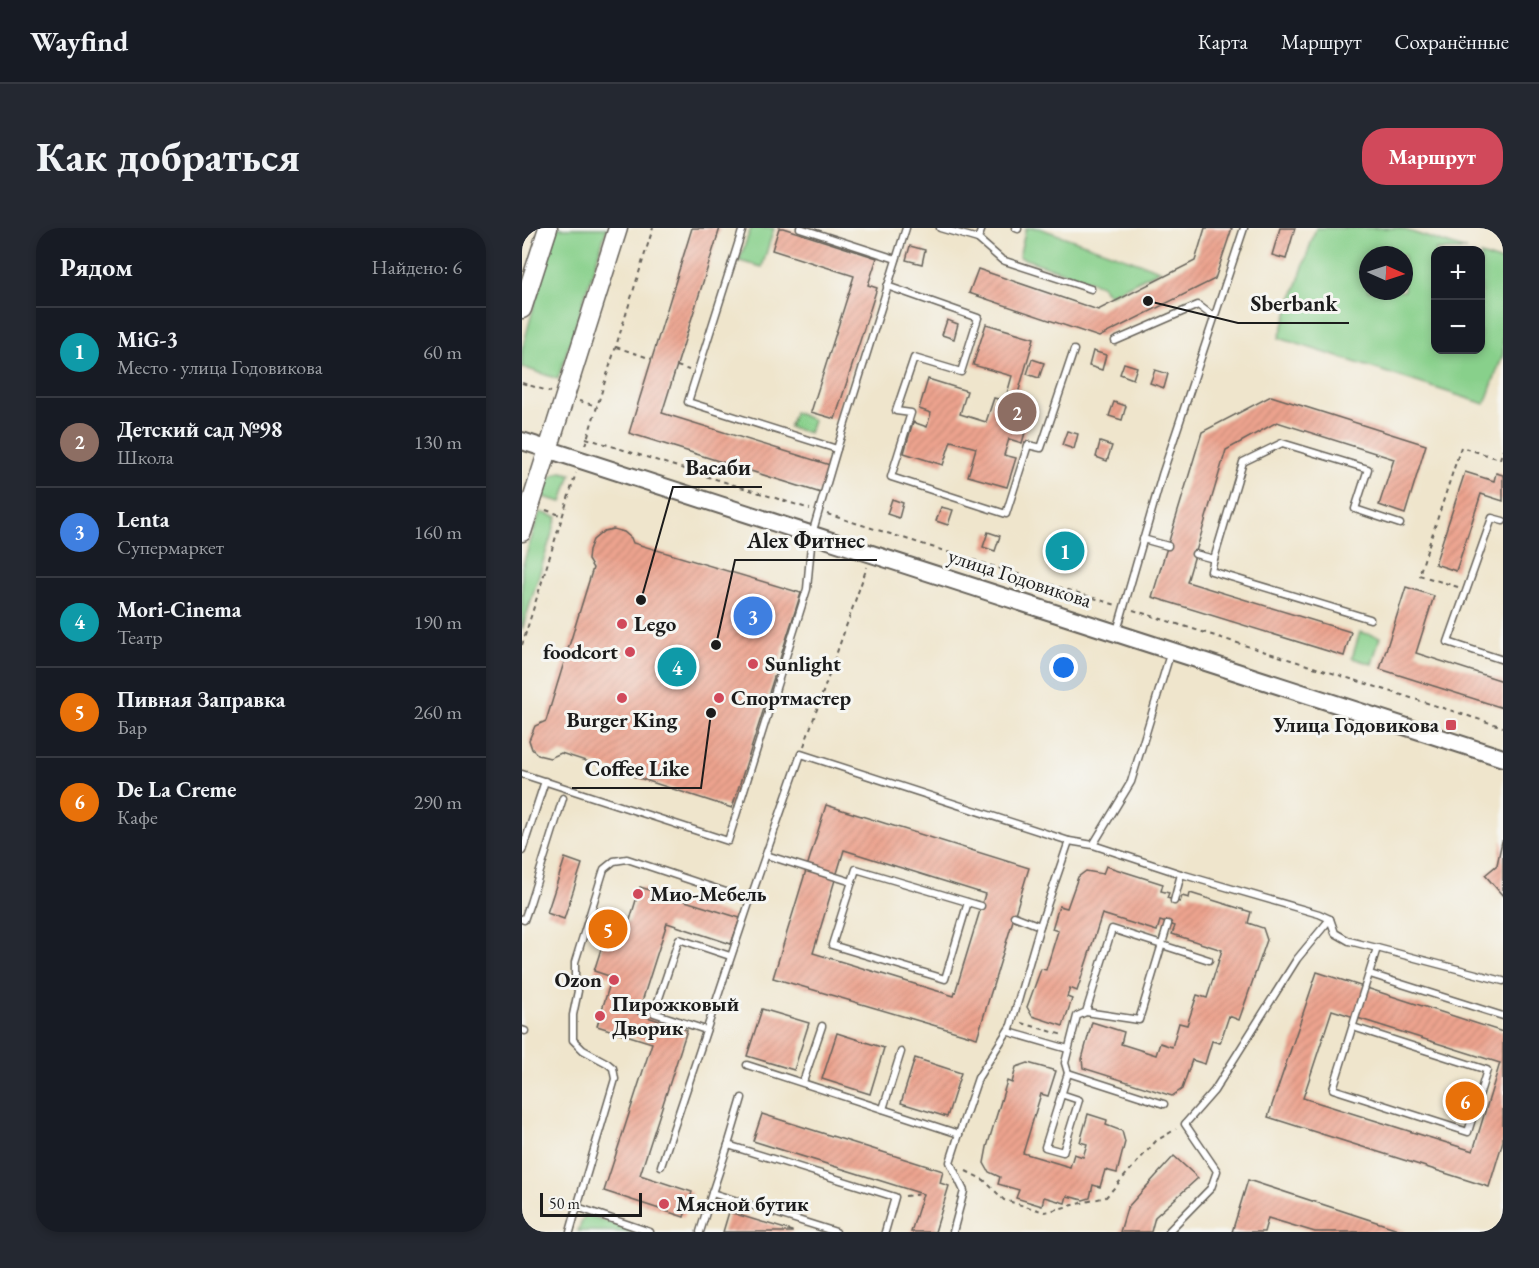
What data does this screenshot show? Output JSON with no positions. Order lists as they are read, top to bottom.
{
  "streets": {
    "street": ["улица Годовикова"]
  },
  "places": {
    "other": [
      "Sberbank",
      "Васаби",
      "Lego",
      "Alex Фитнес",
      "foodcort",
      "Sunlight",
      "Burger King",
      "Спортмастер",
      "Coffee Like",
      "Мио-Мебель",
      "Ozon",
      "Пирожковый Дворик",
      "Мясной бутик"
    ],
    "transit": ["Улица Годовикова"]
  },
  "scale_bar": "50 m",
  "north": "right",
  "page": {
    "header": "Wayfind",
    "nav": ["Карта", "Маршрут", "Сохранённые"],
    "buttons": "Маршрут",
    "title": "Как добраться",
    "heading": ["Рядом", "Найдено: 6"],
    "map_buttons": ["+", "−"],
    "list": [
      {
        "mark": "1",
        "name": "MiG-3",
        "note": "Место · улица Годовикова",
        "value": "60 m"
      },
      {
        "mark": "2",
        "name": "Детский сад №98",
        "note": "Школа",
        "value": "130 m"
      },
      {
        "mark": "3",
        "name": "Lenta",
        "note": "Супермаркет",
        "value": "160 m"
      },
      {
        "mark": "4",
        "name": "Mori-Cinema",
        "note": "Театр",
        "value": "190 m"
      },
      {
        "mark": "5",
        "name": "Пивная Заправка",
        "note": "Бар",
        "value": "260 m"
      },
      {
        "mark": "6",
        "name": "De La Creme",
        "note": "Кафе",
        "value": "290 m"
      }
    ],
    "pins": [
      "2",
      "1",
      "3",
      "4",
      "5",
      "6"
    ],
    "scale": "50 m"
  }
}
